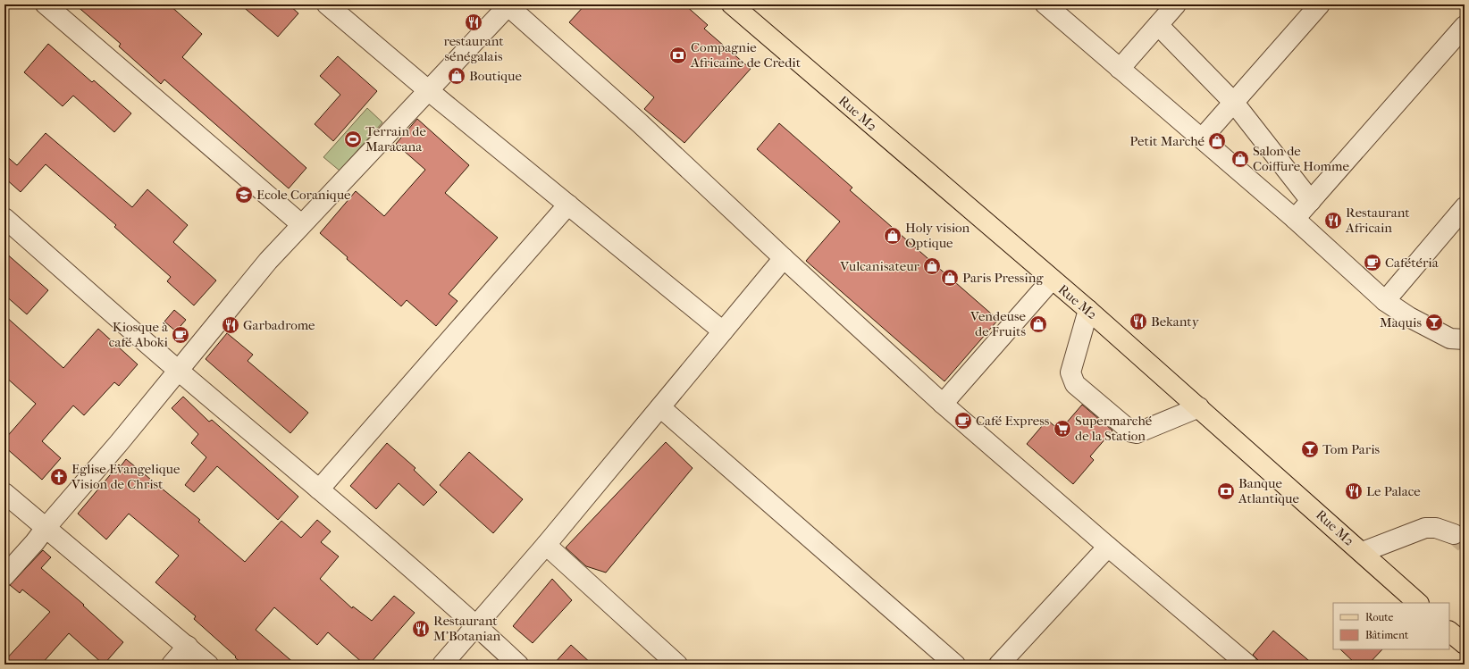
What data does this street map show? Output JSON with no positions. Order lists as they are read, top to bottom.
{
  "streets": {
    "main road": ["Rue M2"]
  },
  "places": {
    "restaurant": [
      "restaurant sénégalais",
      "Restaurant Africain",
      "Bekanty",
      "Garbadrome",
      "Le Palace",
      "Restaurant M'Botanian"
    ],
    "bank": ["Compagnie Africaine de Credit", "Banque Atlantique"],
    "shop": [
      "Boutique",
      "Petit Marché",
      "Salon de Coiffure Homme",
      "Holy vision Optique",
      "Vulcanisateur",
      "Paris Pressing",
      "Vendeuse de Fruits"
    ],
    "sports": ["Terrain de Maracana"],
    "school or university": ["Ecole Coranique"],
    "cafe": ["Cafétéria", "Kiosque à café Aboki", "Café Express"],
    "bar": ["Maquis", "Tom Paris"],
    "supermarket": ["Supermarché de la Station"],
    "church": ["Eglise Evangelique Vision de Christ"]
  },
  "legend": ["Route", "Bâtiment"]
}
